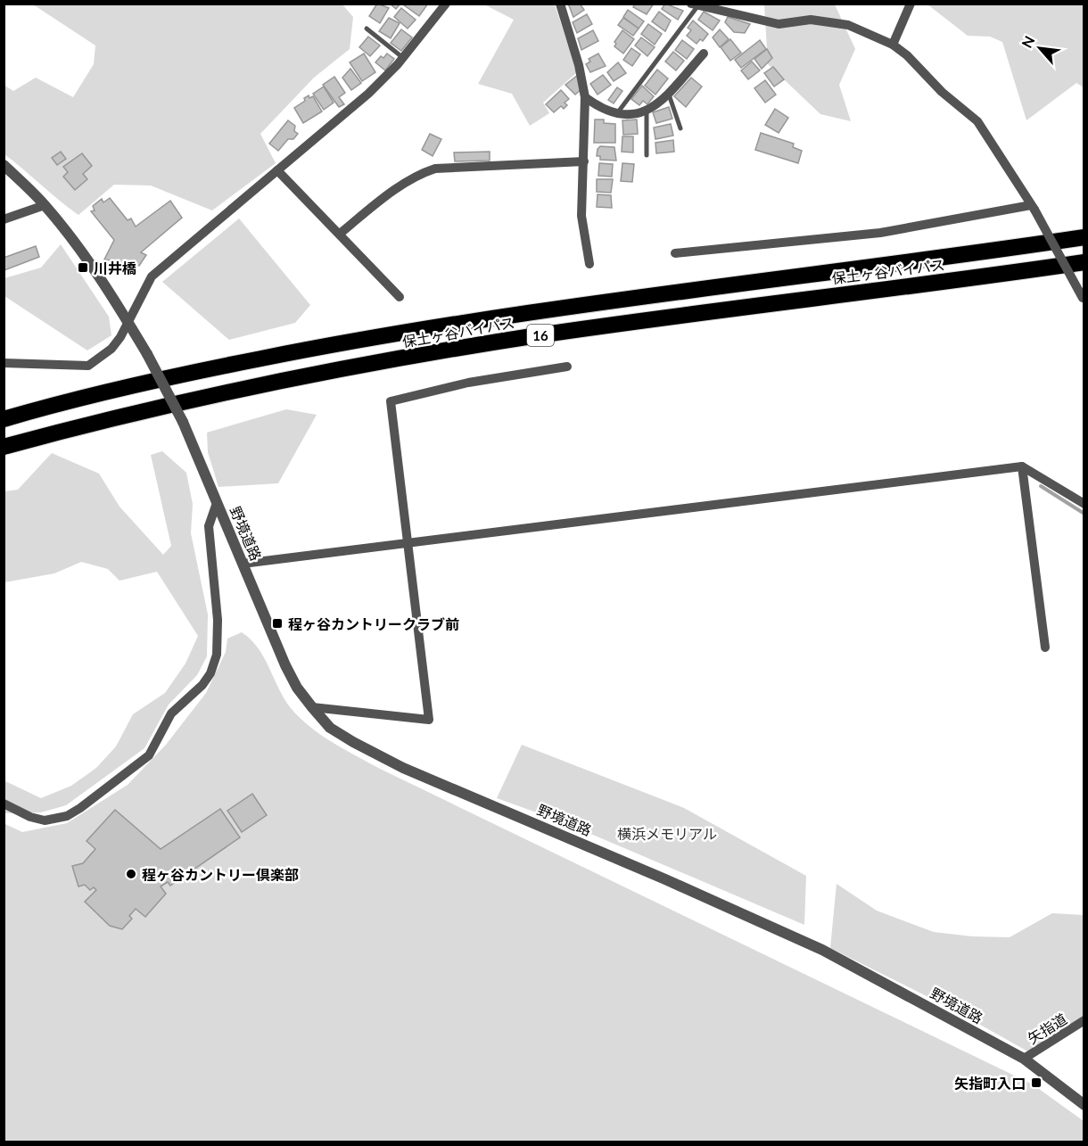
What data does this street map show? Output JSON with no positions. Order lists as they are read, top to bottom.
{
  "streets": {
    "highway": ["保土ヶ谷バイパス", "16"],
    "street": ["野境道路", "矢指道"]
  },
  "crossings": [
    ["野境道路", "矢指道"]
  ],
  "parks": ["横浜メモリアル"],
  "places": {
    "transit": ["川井橋", "程ヶ谷カントリークラブ前", "矢指町入口"],
    "other": ["程ヶ谷カントリー倶楽部"]
  },
  "north": "top left"
}
